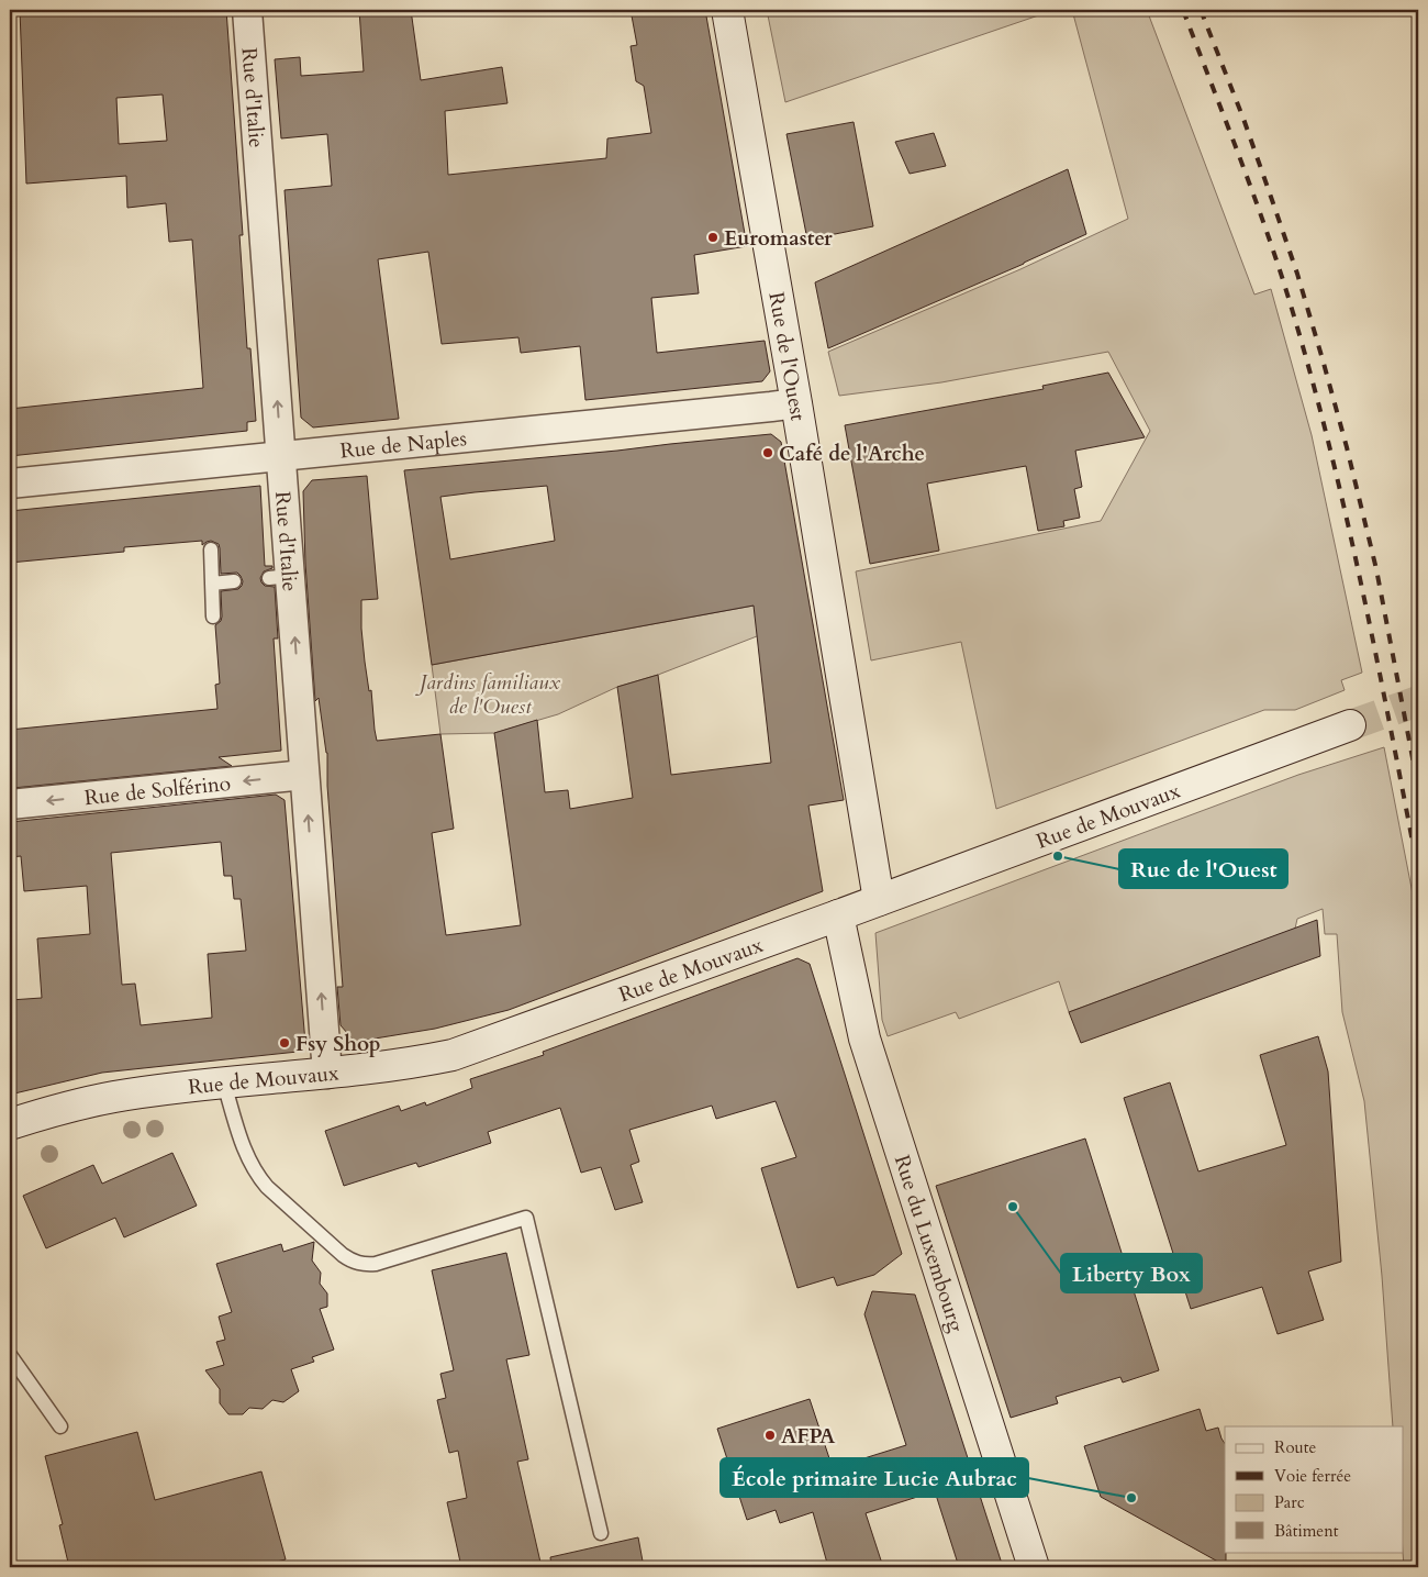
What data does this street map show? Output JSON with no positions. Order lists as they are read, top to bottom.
{
  "streets": {
    "main road": ["Rue de l'Ouest", "Rue de Mouvaux", "Rue du Luxembourg"],
    "street": ["Rue d'Italie", "Rue de Naples", "Rue de Solférino"]
  },
  "crossings": [
    ["Rue d'Italie", "Rue de Naples"],
    ["Rue d'Italie", "Rue de Solférino"],
    ["Rue d'Italie", "Rue de Mouvaux"],
    ["Rue de l'Ouest", "Rue de Naples"],
    ["Rue de l'Ouest", "Rue de Mouvaux"],
    ["Rue de Mouvaux", "Rue du Luxembourg"]
  ],
  "one_way": ["Rue d'Italie", "Rue de Solférino"],
  "parks": ["Jardins familiaux de l'Ouest"],
  "places": [
    "Euromaster",
    "Café de l'Arche",
    "Rue de l'Ouest",
    "Fsy Shop",
    "Liberty Box",
    "AFPA",
    "École primaire Lucie Aubrac"
  ],
  "legend": [
    "Route",
    "Voie ferrée",
    "Parc",
    "Bâtiment"
  ]
}
